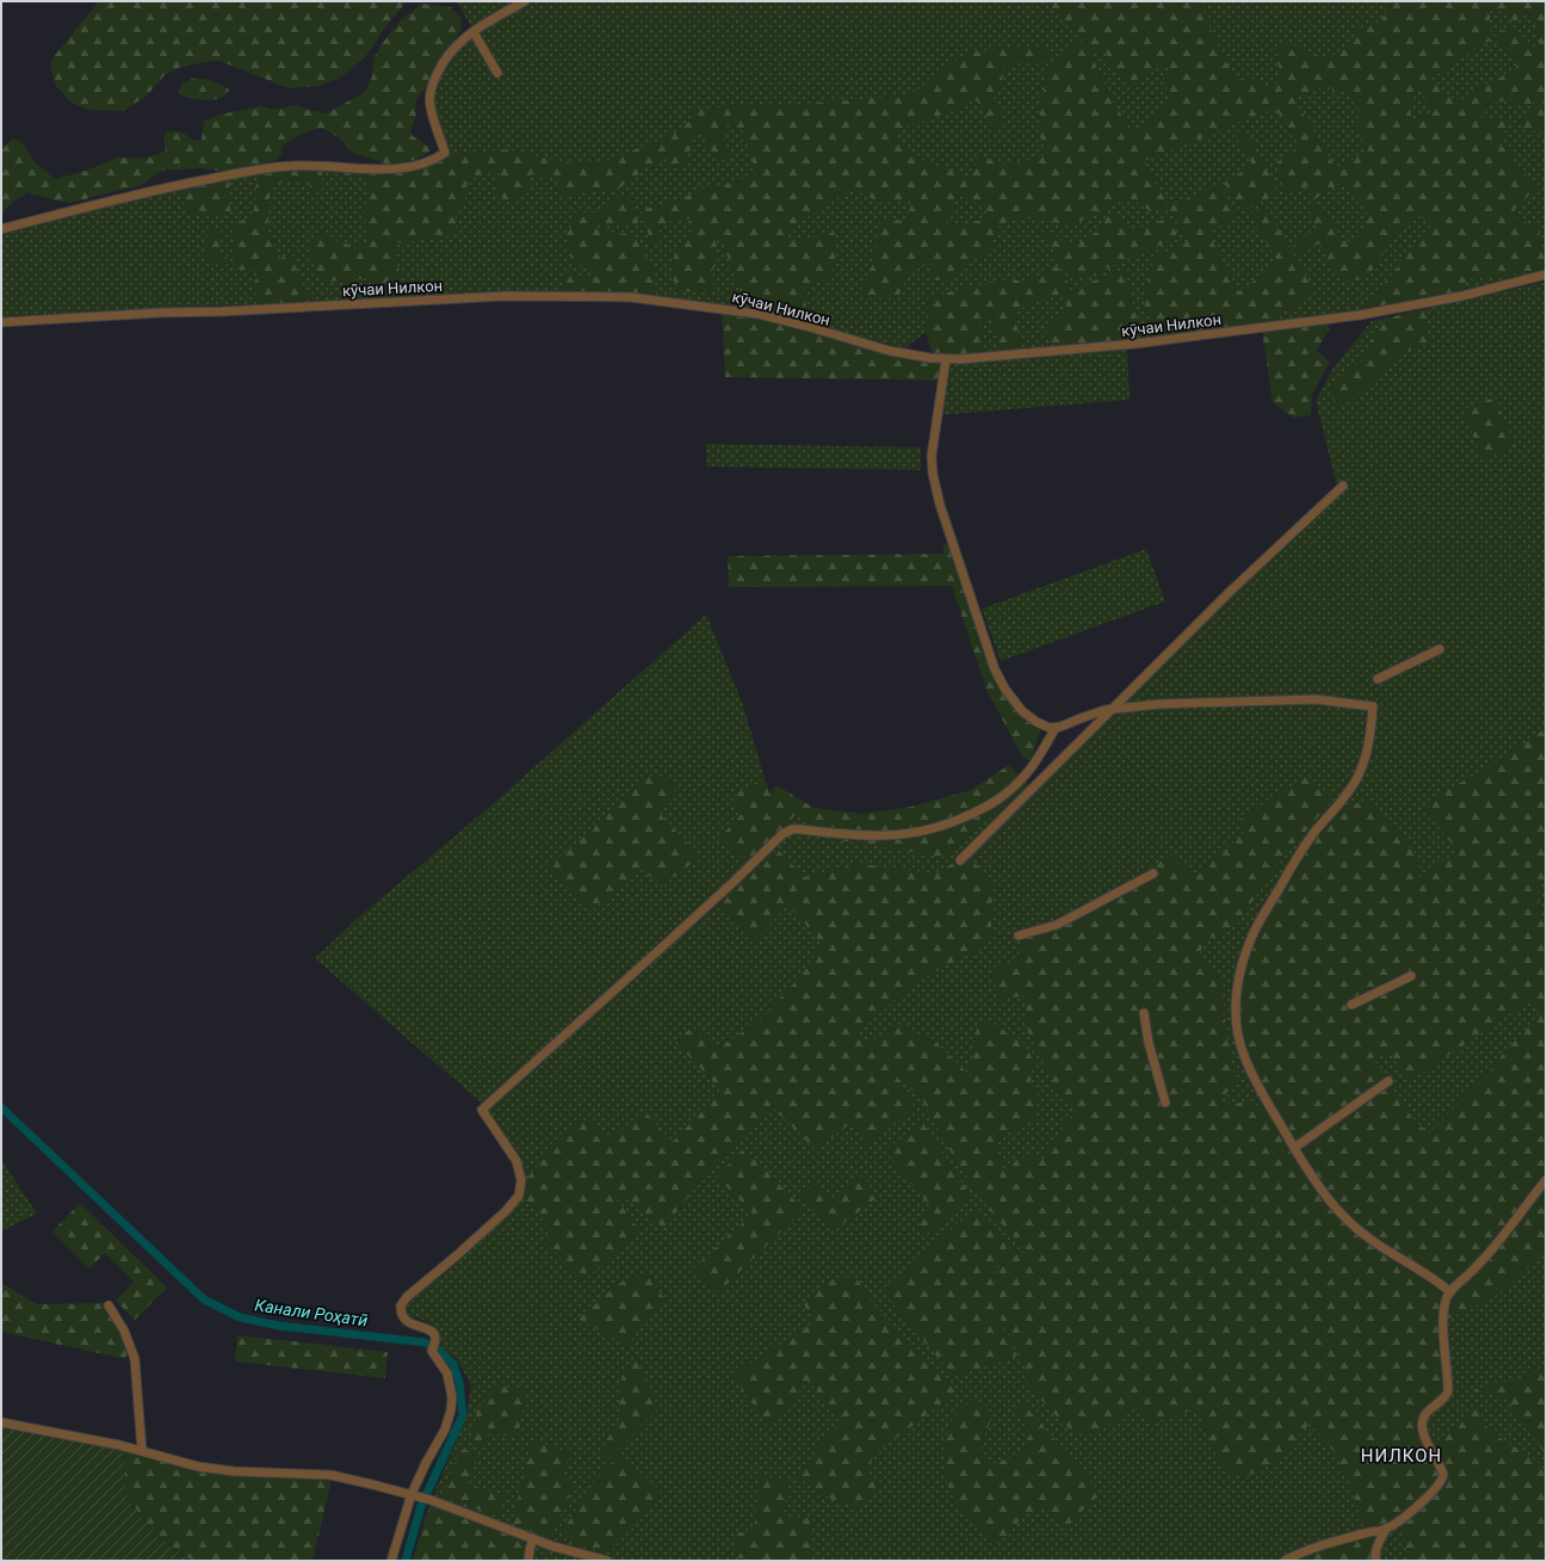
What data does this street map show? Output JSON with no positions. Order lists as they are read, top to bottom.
{
  "streets": {
    "street": ["кӯчаи Нилкон"]
  },
  "districts": ["НИЛКОН"],
  "water": ["Канали Роҳатӣ"]
}
